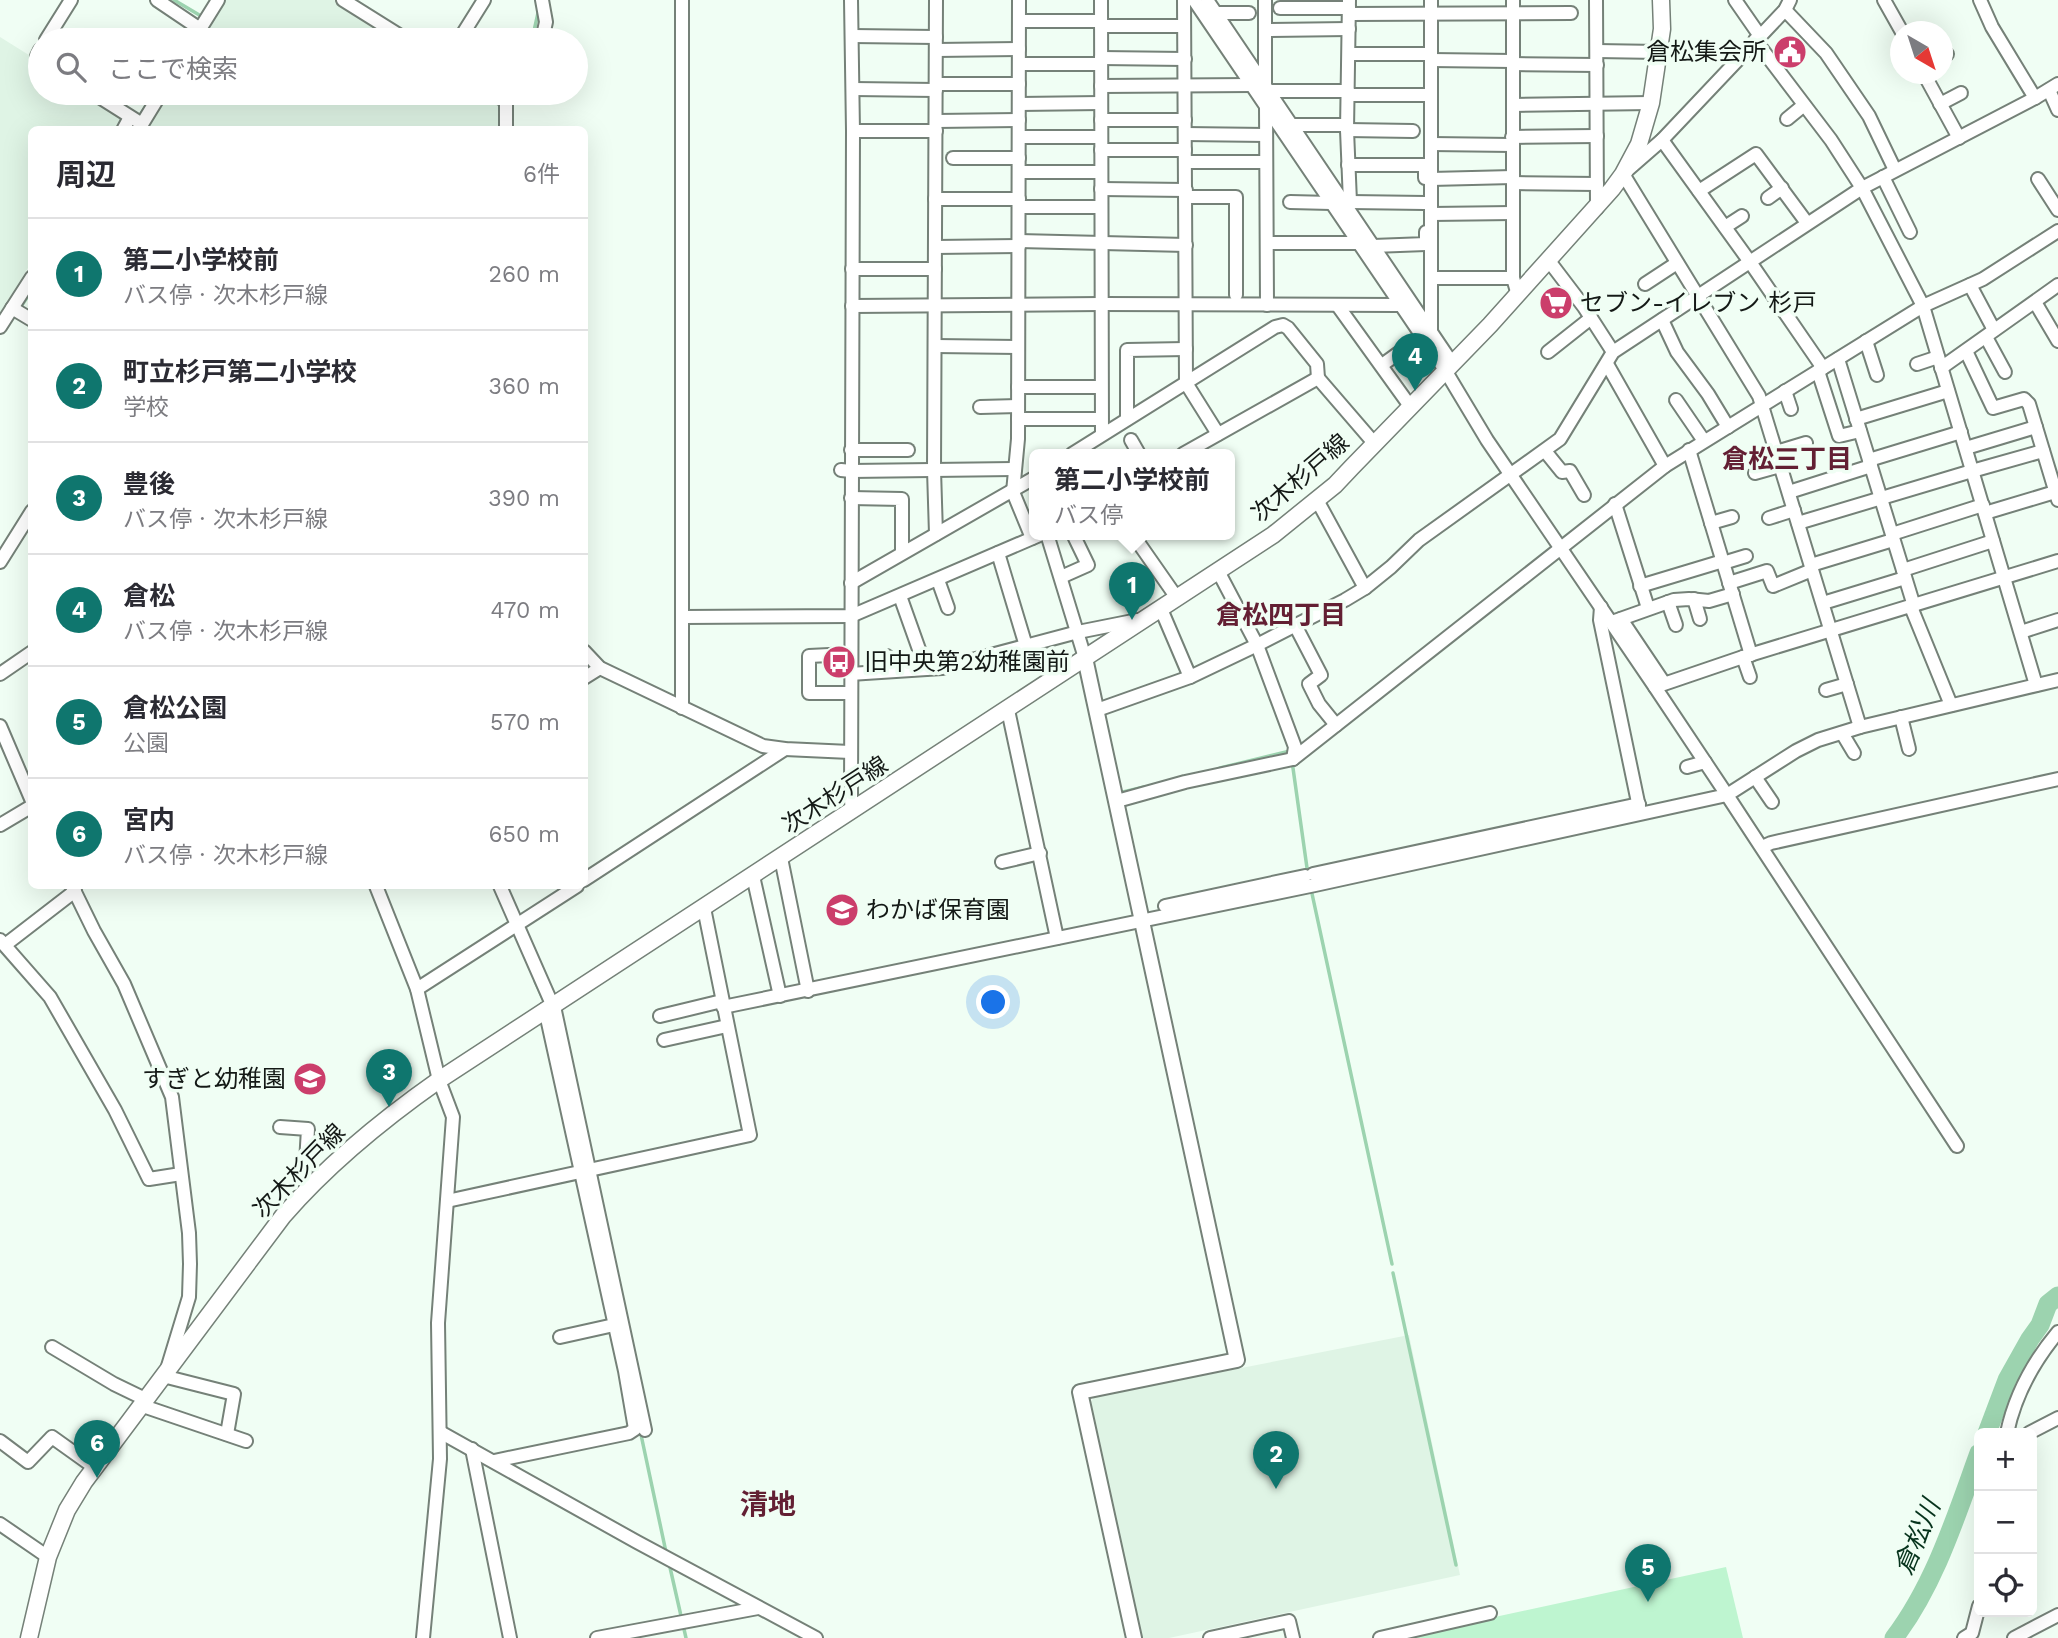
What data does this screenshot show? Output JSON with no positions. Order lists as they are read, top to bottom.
{
  "streets": {
    "main road": ["次木杉戸線"]
  },
  "districts": ["倉松三丁目", "倉松四丁目", "清地"],
  "water": ["倉松川"],
  "places": {
    "public building": ["倉松集会所"],
    "supermarket": ["セブン-イレブン 杉戸"],
    "bus stop": ["旧中央第2幼稚園前"],
    "school or university": ["わかば保育園", "すぎと幼稚園"]
  },
  "north": "bottom right",
  "page": {
    "search": "ここで検索",
    "heading": ["周辺", "6件"],
    "list": [
      {
        "mark": "1",
        "name": "第二小学校前",
        "note": "バス停 · 次木杉戸線",
        "value": "260 m"
      },
      {
        "mark": "2",
        "name": "町立杉戸第二小学校",
        "note": "学校",
        "value": "360 m"
      },
      {
        "mark": "3",
        "name": "豊後",
        "note": "バス停 · 次木杉戸線",
        "value": "390 m"
      },
      {
        "mark": "4",
        "name": "倉松",
        "note": "バス停 · 次木杉戸線",
        "value": "470 m"
      },
      {
        "mark": "5",
        "name": "倉松公園",
        "note": "公園",
        "value": "570 m"
      },
      {
        "mark": "6",
        "name": "宮内",
        "note": "バス停 · 次木杉戸線",
        "value": "650 m"
      }
    ],
    "pins": [
      "4",
      "1",
      "3",
      "6",
      "2",
      "5"
    ],
    "popup": ["第二小学校前", "バス停"],
    "map_buttons": ["+", "−"]
  }
}
